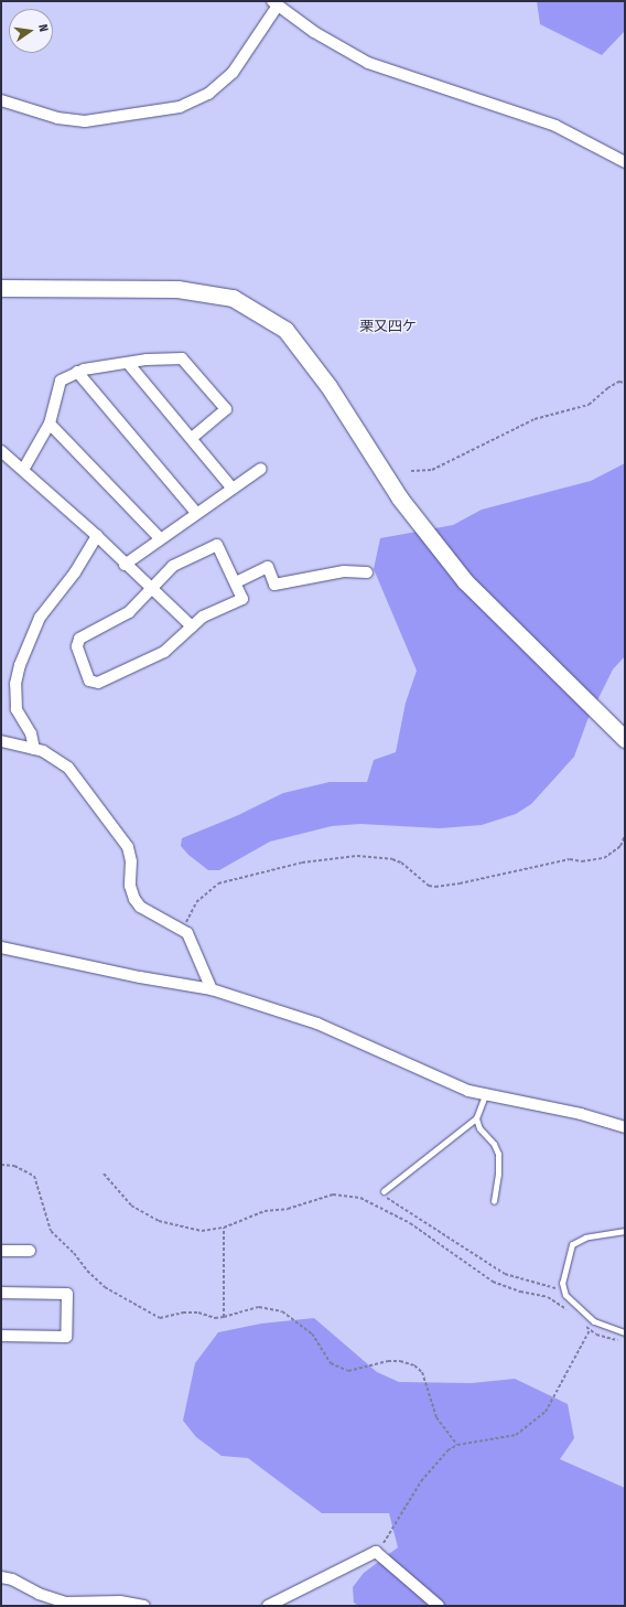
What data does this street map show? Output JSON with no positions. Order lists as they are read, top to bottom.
{
  "districts": ["栗又四ケ"],
  "north": "right"
}
